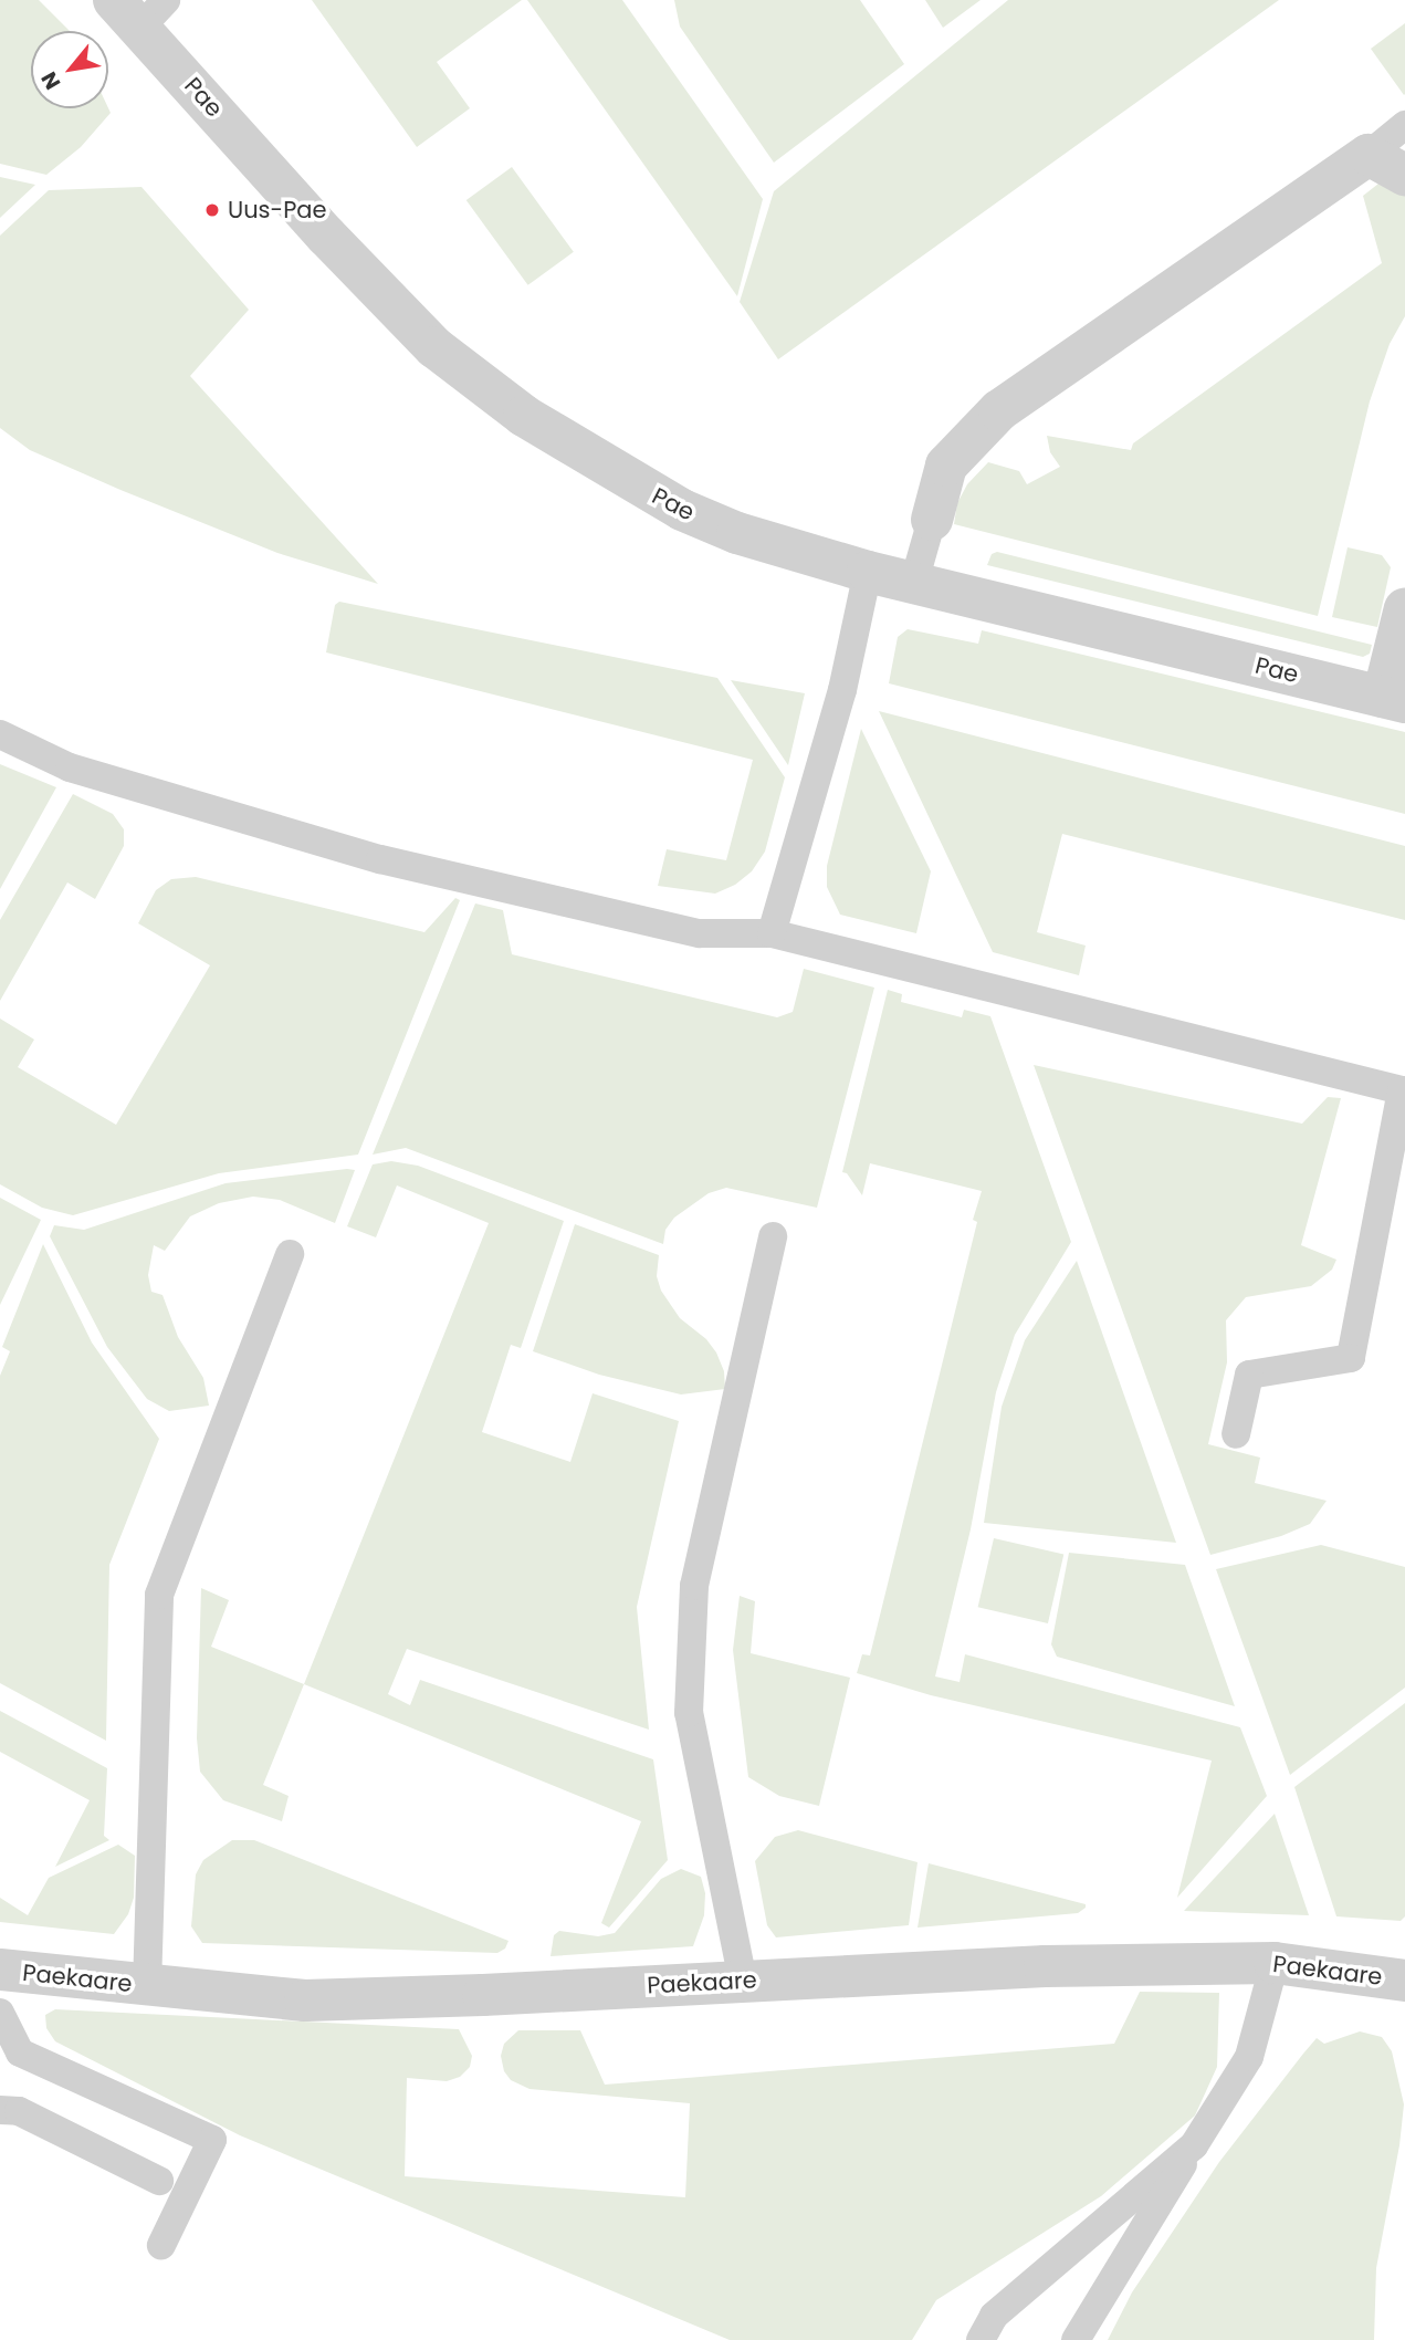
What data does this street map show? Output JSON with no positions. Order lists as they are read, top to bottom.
{
  "streets": {
    "street": ["Pae", "Paekaare"]
  },
  "places": ["Uus-Pae"],
  "north": "bottom left"
}
